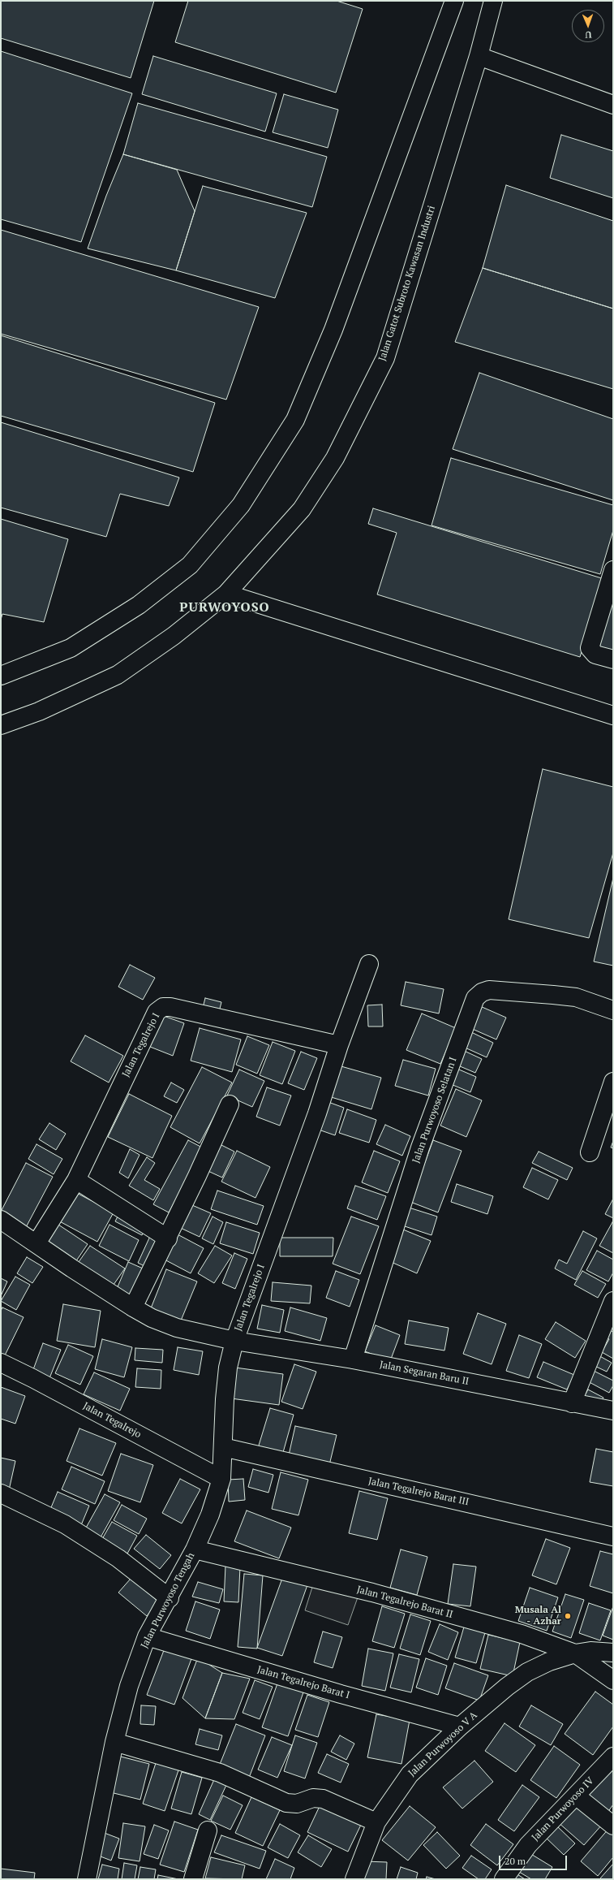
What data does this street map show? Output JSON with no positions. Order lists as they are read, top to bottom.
{
  "streets": {
    "street": [
      "Jalan Gatot Subroto Kawasan Industri",
      "Jalan Tegalrejo I",
      "Jalan Purwoyoso Selatan I",
      "Jalan Segaran Baru II",
      "Jalan Tegalrejo",
      "Jalan Tegalrejo Barat III",
      "Jalan Purwoyoso Tengah",
      "Jalan Tegalrejo Barat II",
      "Jalan Tegalrejo Barat I",
      "Jalan Purwoyoso V A",
      "Jalan Purwoyoso IV"
    ]
  },
  "crossings": [
    ["Jalan Tegalrejo I", "Jalan Segaran Baru II"],
    ["Jalan Tegalrejo I", "Jalan Purwoyoso Tengah"],
    ["Jalan Purwoyoso Selatan I", "Jalan Segaran Baru II"],
    ["Jalan Segaran Baru II", "Jalan Purwoyoso Tengah"],
    ["Jalan Tegalrejo", "Jalan Purwoyoso Tengah"],
    ["Jalan Tegalrejo Barat III", "Jalan Purwoyoso Tengah"],
    ["Jalan Purwoyoso Tengah", "Jalan Tegalrejo Barat II"],
    ["Jalan Purwoyoso Tengah", "Jalan Tegalrejo Barat I"],
    ["Jalan Tegalrejo Barat II", "Jalan Purwoyoso V A"],
    ["Jalan Tegalrejo Barat I", "Jalan Purwoyoso V A"]
  ],
  "districts": ["PURWOYOSO"],
  "places": ["Musala Al - Azhar"],
  "scale_bar": "20 m",
  "north": "bottom"
}
